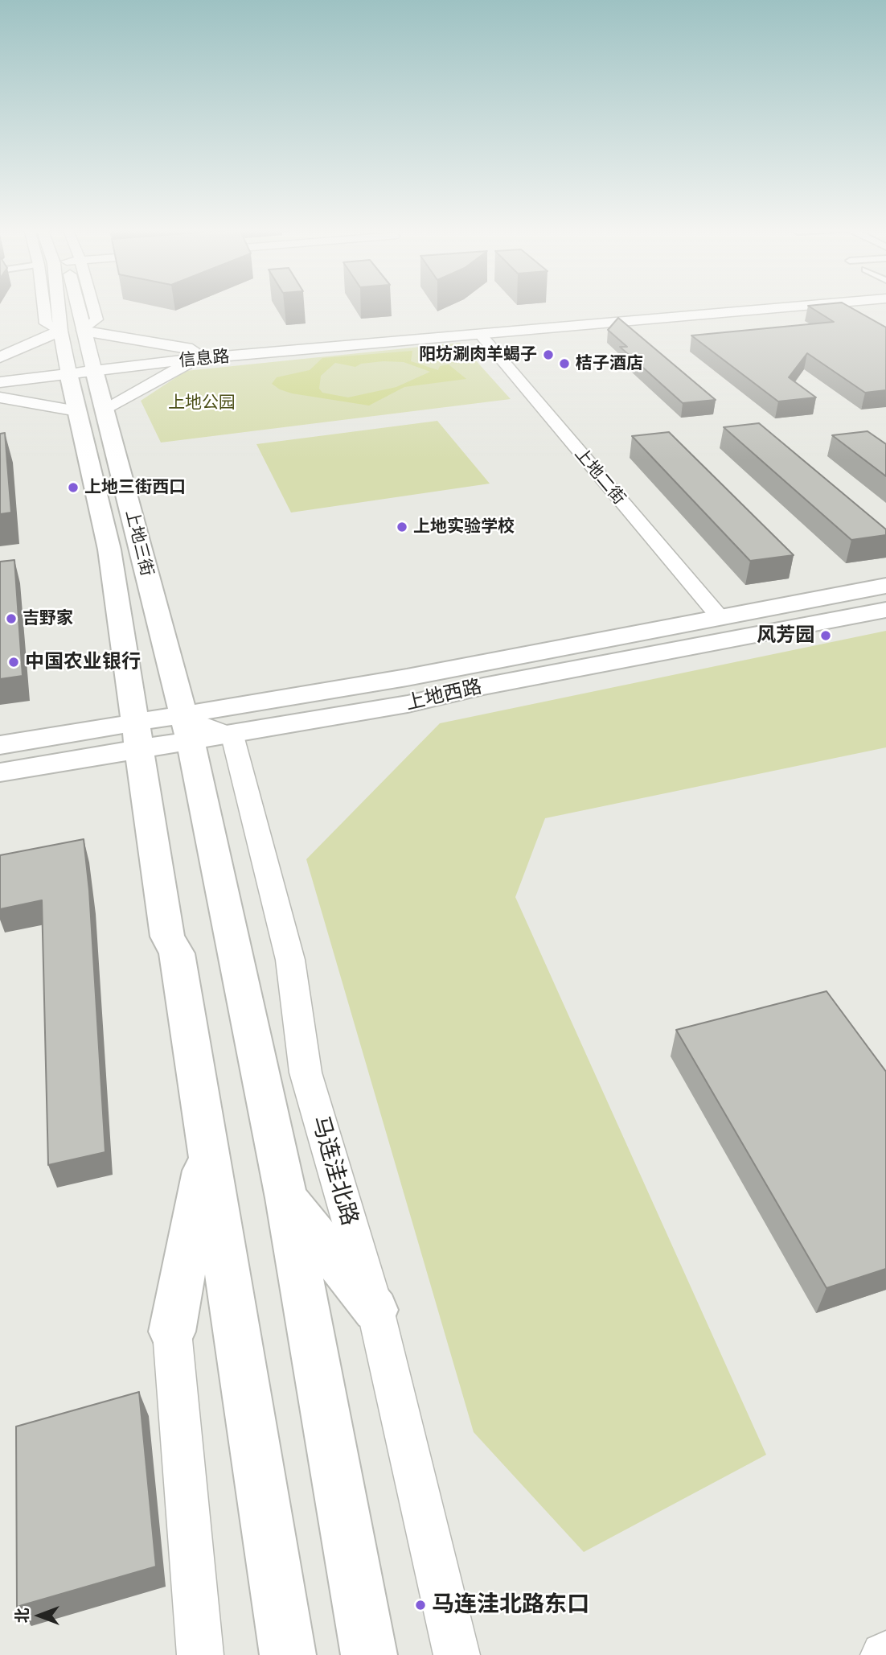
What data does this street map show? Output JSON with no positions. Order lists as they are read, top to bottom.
{
  "streets": {
    "main road": ["信息路", "上地三街", "上地西路"],
    "street": ["上地二街", "马连洼北路"]
  },
  "crossings": [
    ["信息路", "上地二街"],
    ["上地二街", "上地西路"],
    ["上地三街", "上地西路"],
    ["上地西路", "马连洼北路"]
  ],
  "parks": ["上地公园"],
  "places": [
    "阳坊涮肉羊蝎子",
    "桔子酒店",
    "上地三街西口",
    "上地实验学校",
    "吉野家",
    "风芳园",
    "中国农业银行",
    "马连洼北路东口"
  ],
  "north": "left"
}
